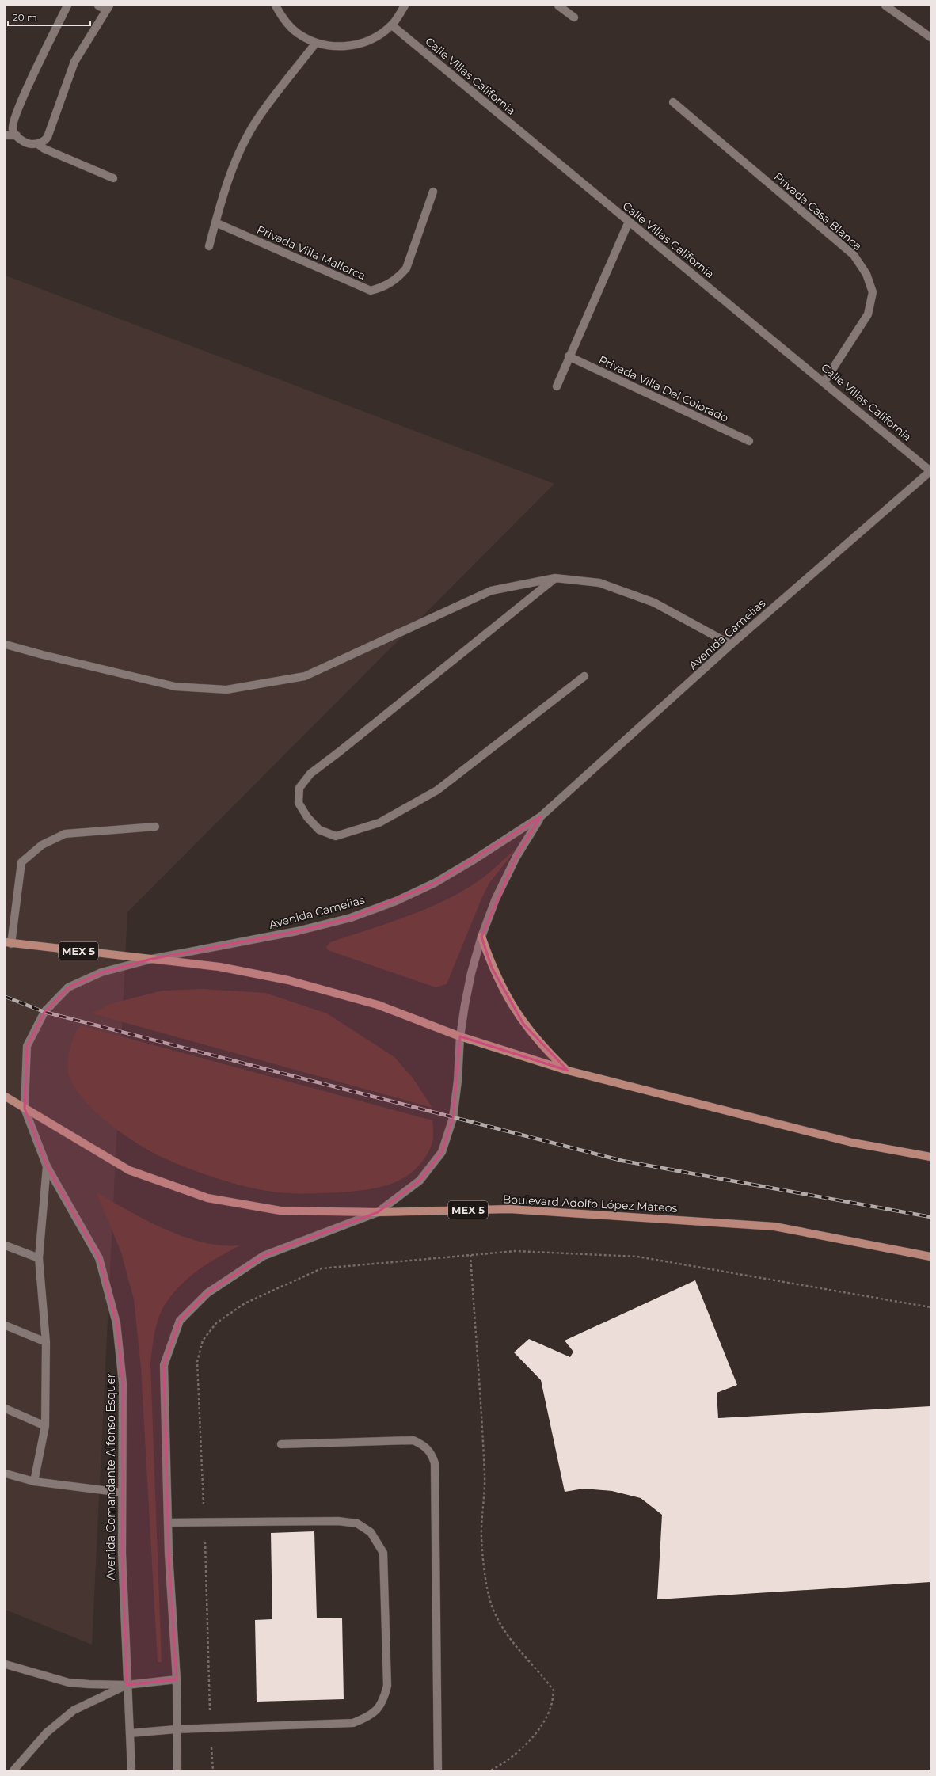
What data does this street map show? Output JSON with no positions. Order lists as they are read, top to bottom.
{
  "streets": {
    "main road": ["MEX 5", "Boulevard Adolfo López Mateos"],
    "street": [
      "Calle Villas California",
      "Privada Casa Blanca",
      "Privada Villa Mallorca",
      "Privada Villa Del Colorado",
      "Avenida Camelias",
      "Avenida Comandante Alfonso Esquer"
    ]
  },
  "crossings": [
    ["Calle Villas California", "Privada Casa Blanca"],
    ["Calle Villas California", "Avenida Camelias"],
    ["Avenida Camelias", "MEX 5"],
    ["Avenida Camelias", "Boulevard Adolfo López Mateos"],
    ["Avenida Camelias", "Avenida Comandante Alfonso Esquer"],
    ["Boulevard Adolfo López Mateos", "Avenida Comandante Alfonso Esquer"]
  ],
  "scale_bar": "20 m"
}
